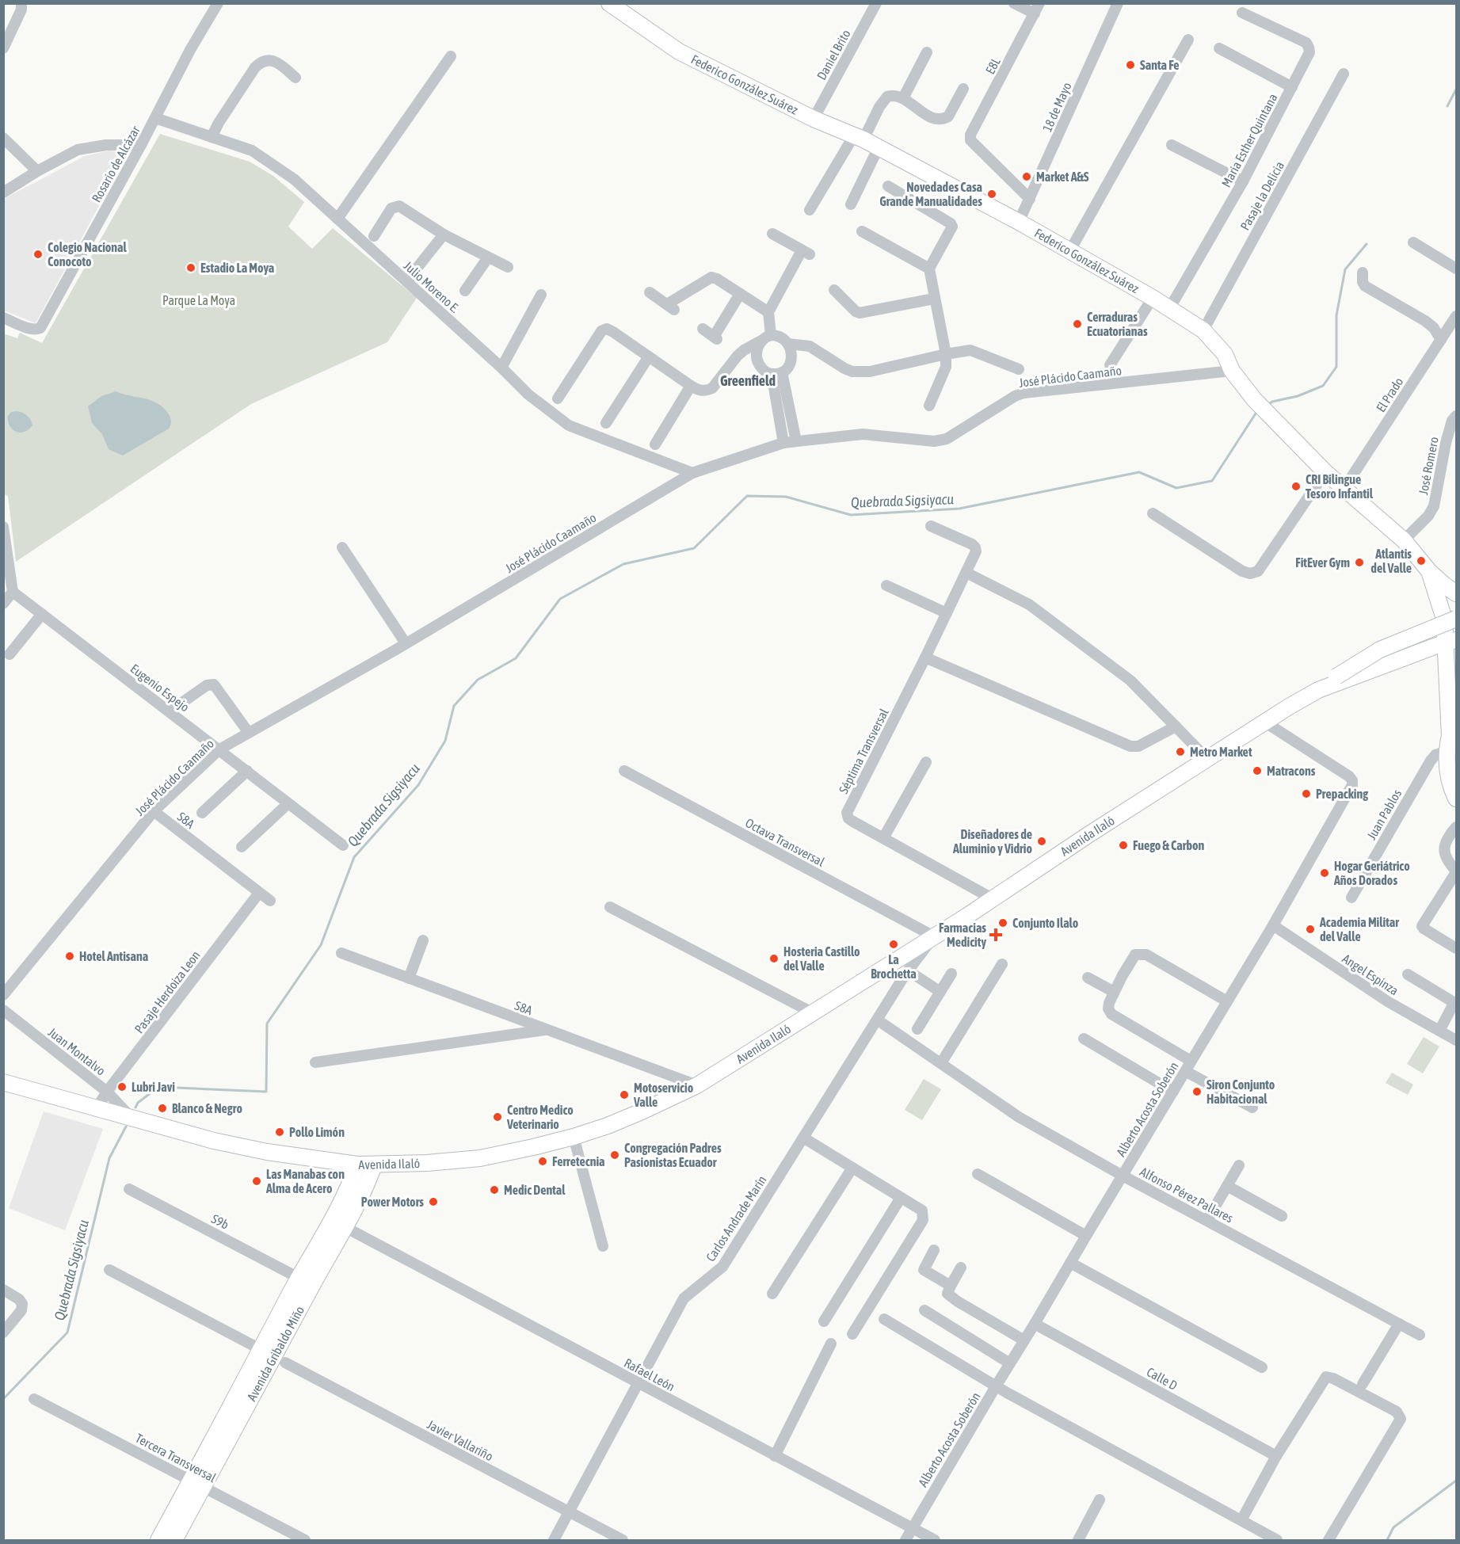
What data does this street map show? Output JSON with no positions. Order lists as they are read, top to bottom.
{
  "streets": {
    "street": [
      "Daniel Brito",
      "E8L",
      "Federico González Suárez",
      "18 de Mayo",
      "Maria Esther Quintana",
      "Rosario de Alcázar",
      "Pasaje la Delicia",
      "Julio Moreno E.",
      "José Plácido Caamaño",
      "El Prado",
      "José Romero",
      "Eugenio Espejo",
      "Séptima Transversal",
      "Juan Pablos",
      "S8A",
      "Avenida Ilaló",
      "Octava Transversal",
      "Angel Espinza",
      "Pasaje Herdoiza Leon",
      "Juan Montalvo",
      "Alberto Acosta Soberón",
      "Alfonso Pérez Pallares",
      "Carlos Andrade Marín",
      "S9b",
      "Avenida Gribaldo Miño",
      "Rafael León",
      "Calle D",
      "Javier Vallariño",
      "Tercera Transversal"
    ]
  },
  "crossings": [
    ["Daniel Brito", "Federico González Suárez"],
    ["E8L", "18 de Mayo"],
    ["Federico González Suárez", "18 de Mayo"],
    ["Federico González Suárez", "Maria Esther Quintana"],
    ["Federico González Suárez", "Pasaje la Delicia"],
    ["Federico González Suárez", "José Plácido Caamaño"],
    ["Federico González Suárez", "El Prado"],
    ["Federico González Suárez", "José Romero"],
    ["Federico González Suárez", "Avenida Ilaló"],
    ["Rosario de Alcázar", "Julio Moreno E."],
    ["Julio Moreno E.", "José Plácido Caamaño"],
    ["José Plácido Caamaño", "Eugenio Espejo"],
    ["José Plácido Caamaño", "S8A"],
    ["Séptima Transversal", "Avenida Ilaló"],
    ["S8A", "Avenida Ilaló"],
    ["S8A", "Pasaje Herdoiza Leon"],
    ["Avenida Ilaló", "Octava Transversal"],
    ["Avenida Ilaló", "Pasaje Herdoiza Leon"],
    ["Avenida Ilaló", "Juan Montalvo"],
    ["Avenida Ilaló", "Alberto Acosta Soberón"],
    ["Avenida Ilaló", "Carlos Andrade Marín"],
    ["Avenida Ilaló", "Avenida Gribaldo Miño"],
    ["Octava Transversal", "Carlos Andrade Marín"],
    ["Angel Espinza", "Alberto Acosta Soberón"],
    ["Pasaje Herdoiza Leon", "Juan Montalvo"],
    ["Alberto Acosta Soberón", "Alfonso Pérez Pallares"],
    ["Alberto Acosta Soberón", "Rafael León"],
    ["Alberto Acosta Soberón", "Calle D"],
    ["Alfonso Pérez Pallares", "Carlos Andrade Marín"],
    ["Carlos Andrade Marín", "Rafael León"],
    ["Carlos Andrade Marín", "Javier Vallariño"],
    ["S9b", "Avenida Gribaldo Miño"],
    ["Avenida Gribaldo Miño", "Rafael León"],
    ["Avenida Gribaldo Miño", "Javier Vallariño"],
    ["Avenida Gribaldo Miño", "Tercera Transversal"]
  ],
  "districts": ["Greenfield"],
  "water": ["Quebrada Sigsiyacu"],
  "parks": ["Parque La Moya"],
  "places": {
    "other": [
      "Santa Fe",
      "Market A&S",
      "Novedades Casa Grande Manualidades",
      "Colegio Nacional Conocoto",
      "Estadio La Moya",
      "Cerraduras Ecuatorianas",
      "CRI Bilingue Tesoro Infantil",
      "Atlantis del Valle",
      "FitEver Gym",
      "Metro Market",
      "Matracons",
      "Prepacking",
      "Diseñadores de Aluminio y Vidrio",
      "Fuego & Carbon",
      "Hogar Geriátrico Años Dorados",
      "Conjunto Ilalo",
      "Academia Militar del Valle",
      "La Brochetta",
      "Hotel Antisana",
      "Hosteria Castillo del Valle",
      "Lubri Javi",
      "Siron Conjunto Habitacional",
      "Motoservicio Valle",
      "Blanco & Negro",
      "Centro Medico Veterinario",
      "Pollo Limón",
      "Congregación Padres Pasionistas Ecuador",
      "Ferretecnia",
      "Las Manabas con Alma de Acero",
      "Medic Dental",
      "Power Motors"
    ],
    "health": ["Farmacias Medicity"]
  }
}
